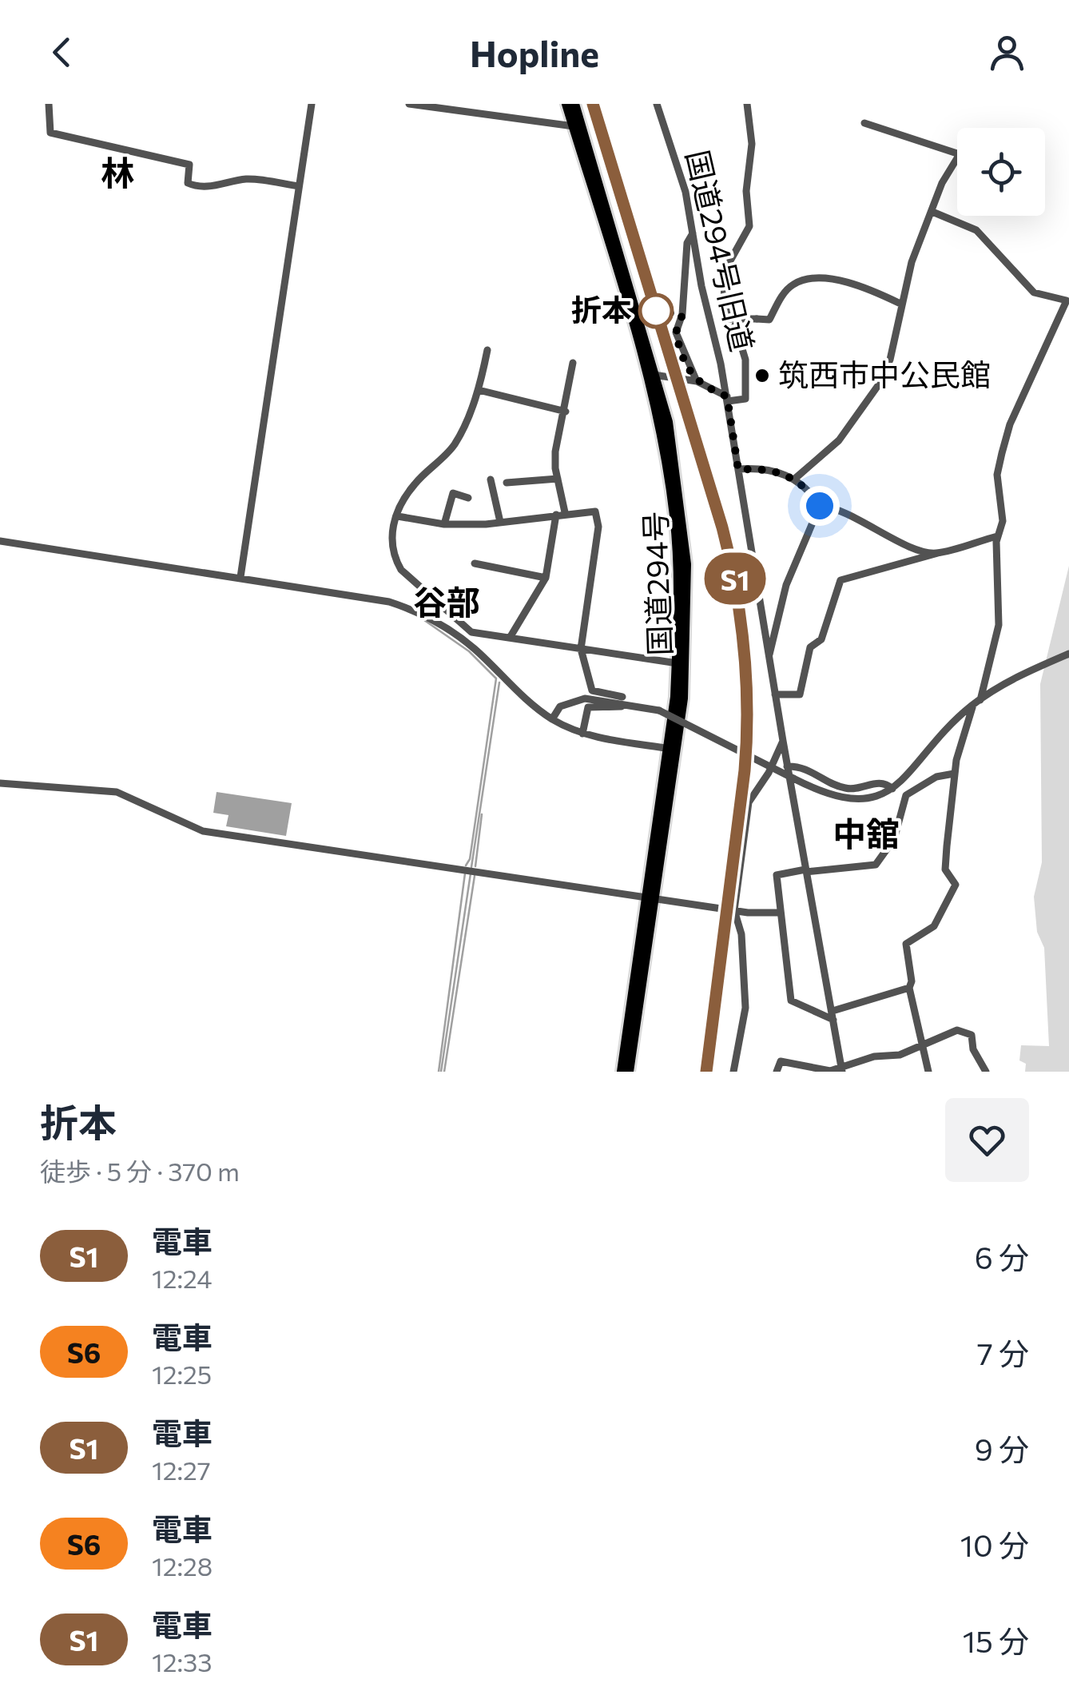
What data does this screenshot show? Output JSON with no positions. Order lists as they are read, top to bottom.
{
  "streets": {
    "highway": ["国道294号"],
    "street": ["国道294号旧道"]
  },
  "districts": ["林", "谷部", "中舘"],
  "places": ["折本", "筑西市中公民館"],
  "page": {
    "header": "Hopline",
    "on_map": "S1",
    "heading": ["折本", "徒歩 · 5 分 · 370 m"],
    "list": [
      {
        "mark": "S1",
        "name": "電車",
        "note": "12:24",
        "value": "6 分"
      },
      {
        "mark": "S6",
        "name": "電車",
        "note": "12:25",
        "value": "7 分"
      },
      {
        "mark": "S1",
        "name": "電車",
        "note": "12:27",
        "value": "9 分"
      },
      {
        "mark": "S6",
        "name": "電車",
        "note": "12:28",
        "value": "10 分"
      },
      {
        "mark": "S1",
        "name": "電車",
        "note": "12:33",
        "value": "15 分"
      }
    ]
  }
}
